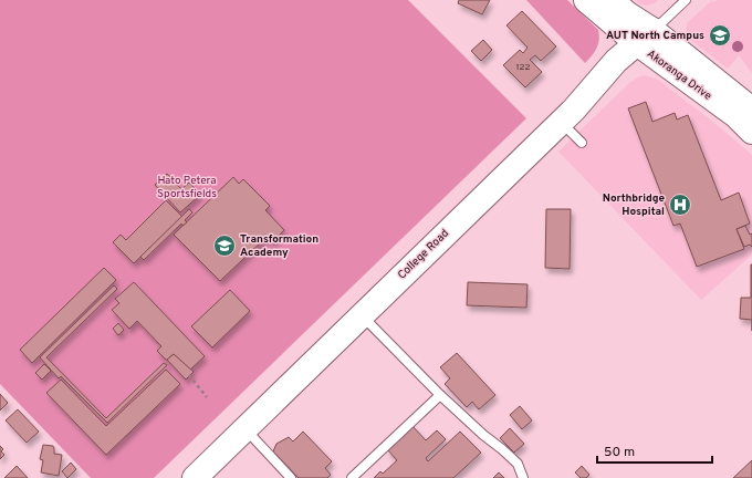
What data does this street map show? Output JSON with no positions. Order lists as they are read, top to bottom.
{
  "streets": {
    "main road": ["Akoranga Drive", "College Road"]
  },
  "crossings": [
    ["Akoranga Drive", "College Road"]
  ],
  "parks": ["Hato Petera Sportsfields"],
  "places": {
    "school or university": ["AUT North Campus", "Transformation Academy"],
    "hospital": ["Northbridge Hospital"]
  },
  "house_numbers": ["122"],
  "scale_bar": "50 m"
}
